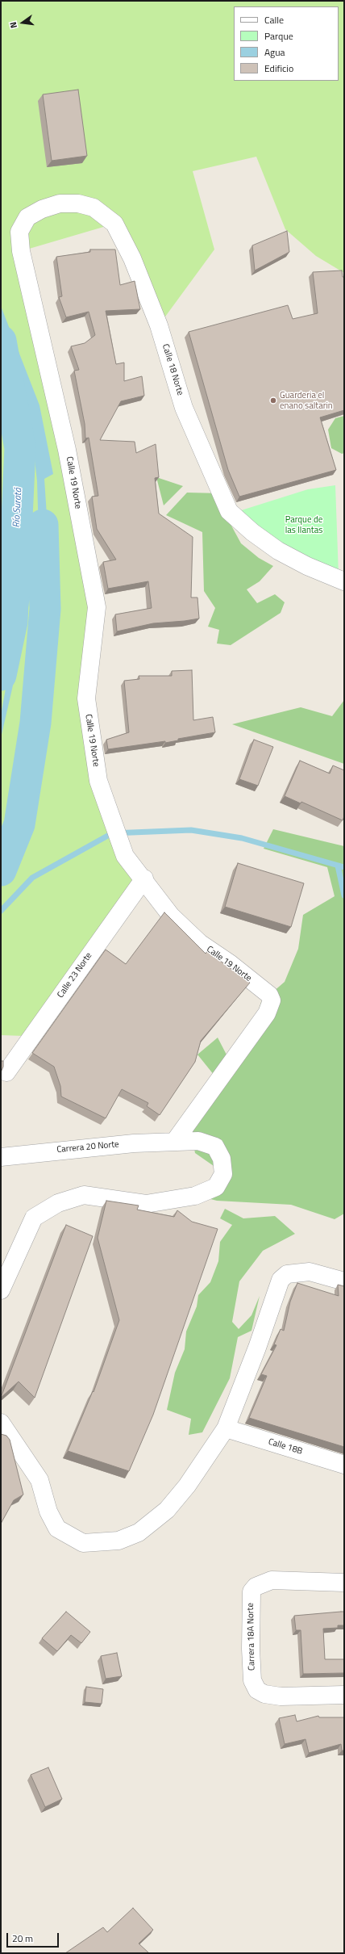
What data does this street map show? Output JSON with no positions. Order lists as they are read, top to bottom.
{
  "streets": {
    "street": [
      "Calle 18 Norte",
      "Calle 19 Norte",
      "Calle 23 Norte",
      "Carrera 20 Norte",
      "Calle 18B",
      "Carrera 18A Norte"
    ]
  },
  "crossings": [
    ["Calle 18 Norte", "Calle 19 Norte"],
    ["Calle 19 Norte", "Calle 23 Norte"],
    ["Calle 19 Norte", "Carrera 20 Norte"]
  ],
  "water": ["Río Suratá"],
  "parks": ["Parque de las llantas"],
  "places": ["Guarderia el enano saltarin"],
  "legend": [
    "Calle",
    "Parque",
    "Agua",
    "Edificio"
  ],
  "scale_bar": "20 m",
  "north": "left"
}
